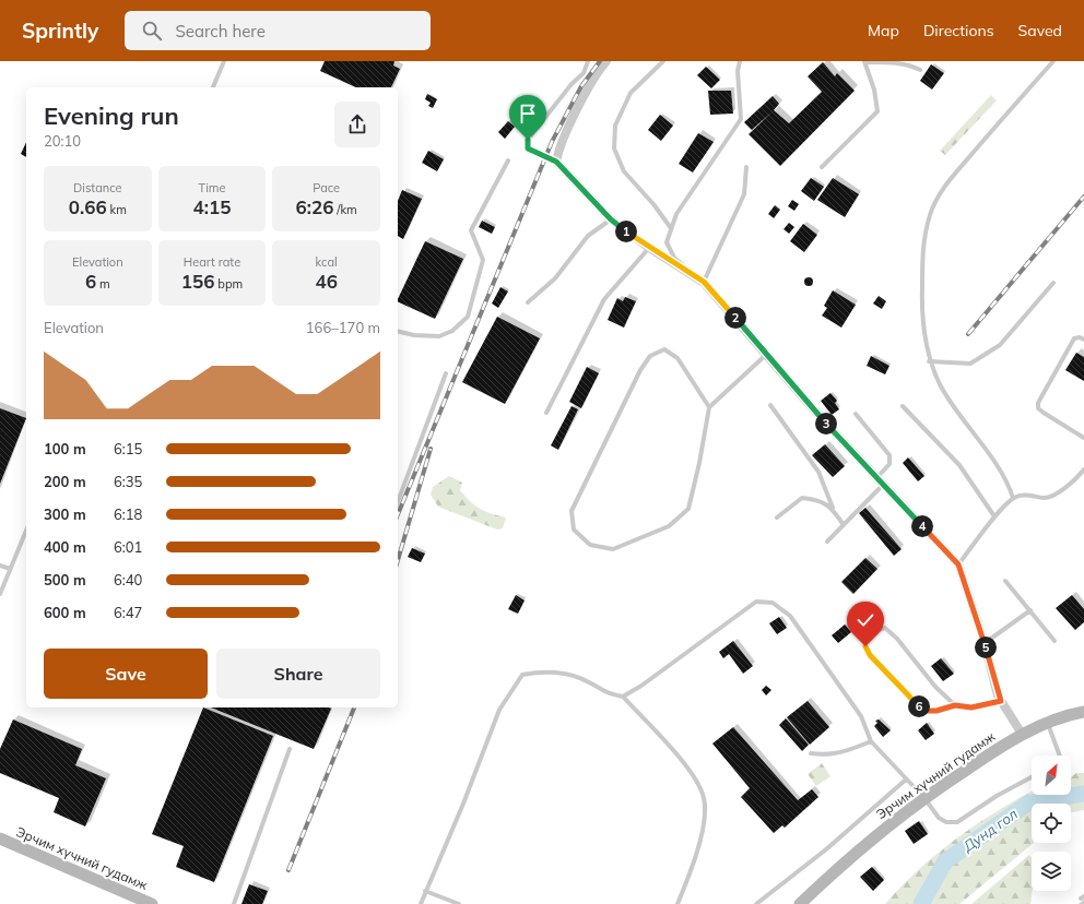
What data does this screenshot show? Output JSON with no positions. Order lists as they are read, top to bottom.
{
  "streets": {
    "main road": ["Эрчим хүчний гудамж"]
  },
  "water": ["Дунд гол"],
  "north": "top right",
  "page": {
    "header": "Sprintly",
    "search": "Search here",
    "nav": ["Map", "Directions", "Saved"],
    "heading": ["Evening run", "20:10"],
    "stats": [
      ["Distance", "0.66 km"],
      ["Time", "4:15"],
      ["Pace", "6:26 /km"],
      ["Elevation", "6 m"],
      ["Heart rate", "156 bpm"],
      ["kcal", "46"]
    ],
    "pins": [
      "1",
      "2",
      "3",
      "4",
      "5",
      "6"
    ],
    "chart": ["Elevation", "166–170 m"],
    "list": [
      {
        "name": "100 m",
        "note": "6:15"
      },
      {
        "name": "200 m",
        "note": "6:35"
      },
      {
        "name": "300 m",
        "note": "6:18"
      },
      {
        "name": "400 m",
        "note": "6:01"
      },
      {
        "name": "500 m",
        "note": "6:40"
      },
      {
        "name": "600 m",
        "note": "6:47"
      }
    ],
    "buttons": ["Save", "Share"]
  }
}
